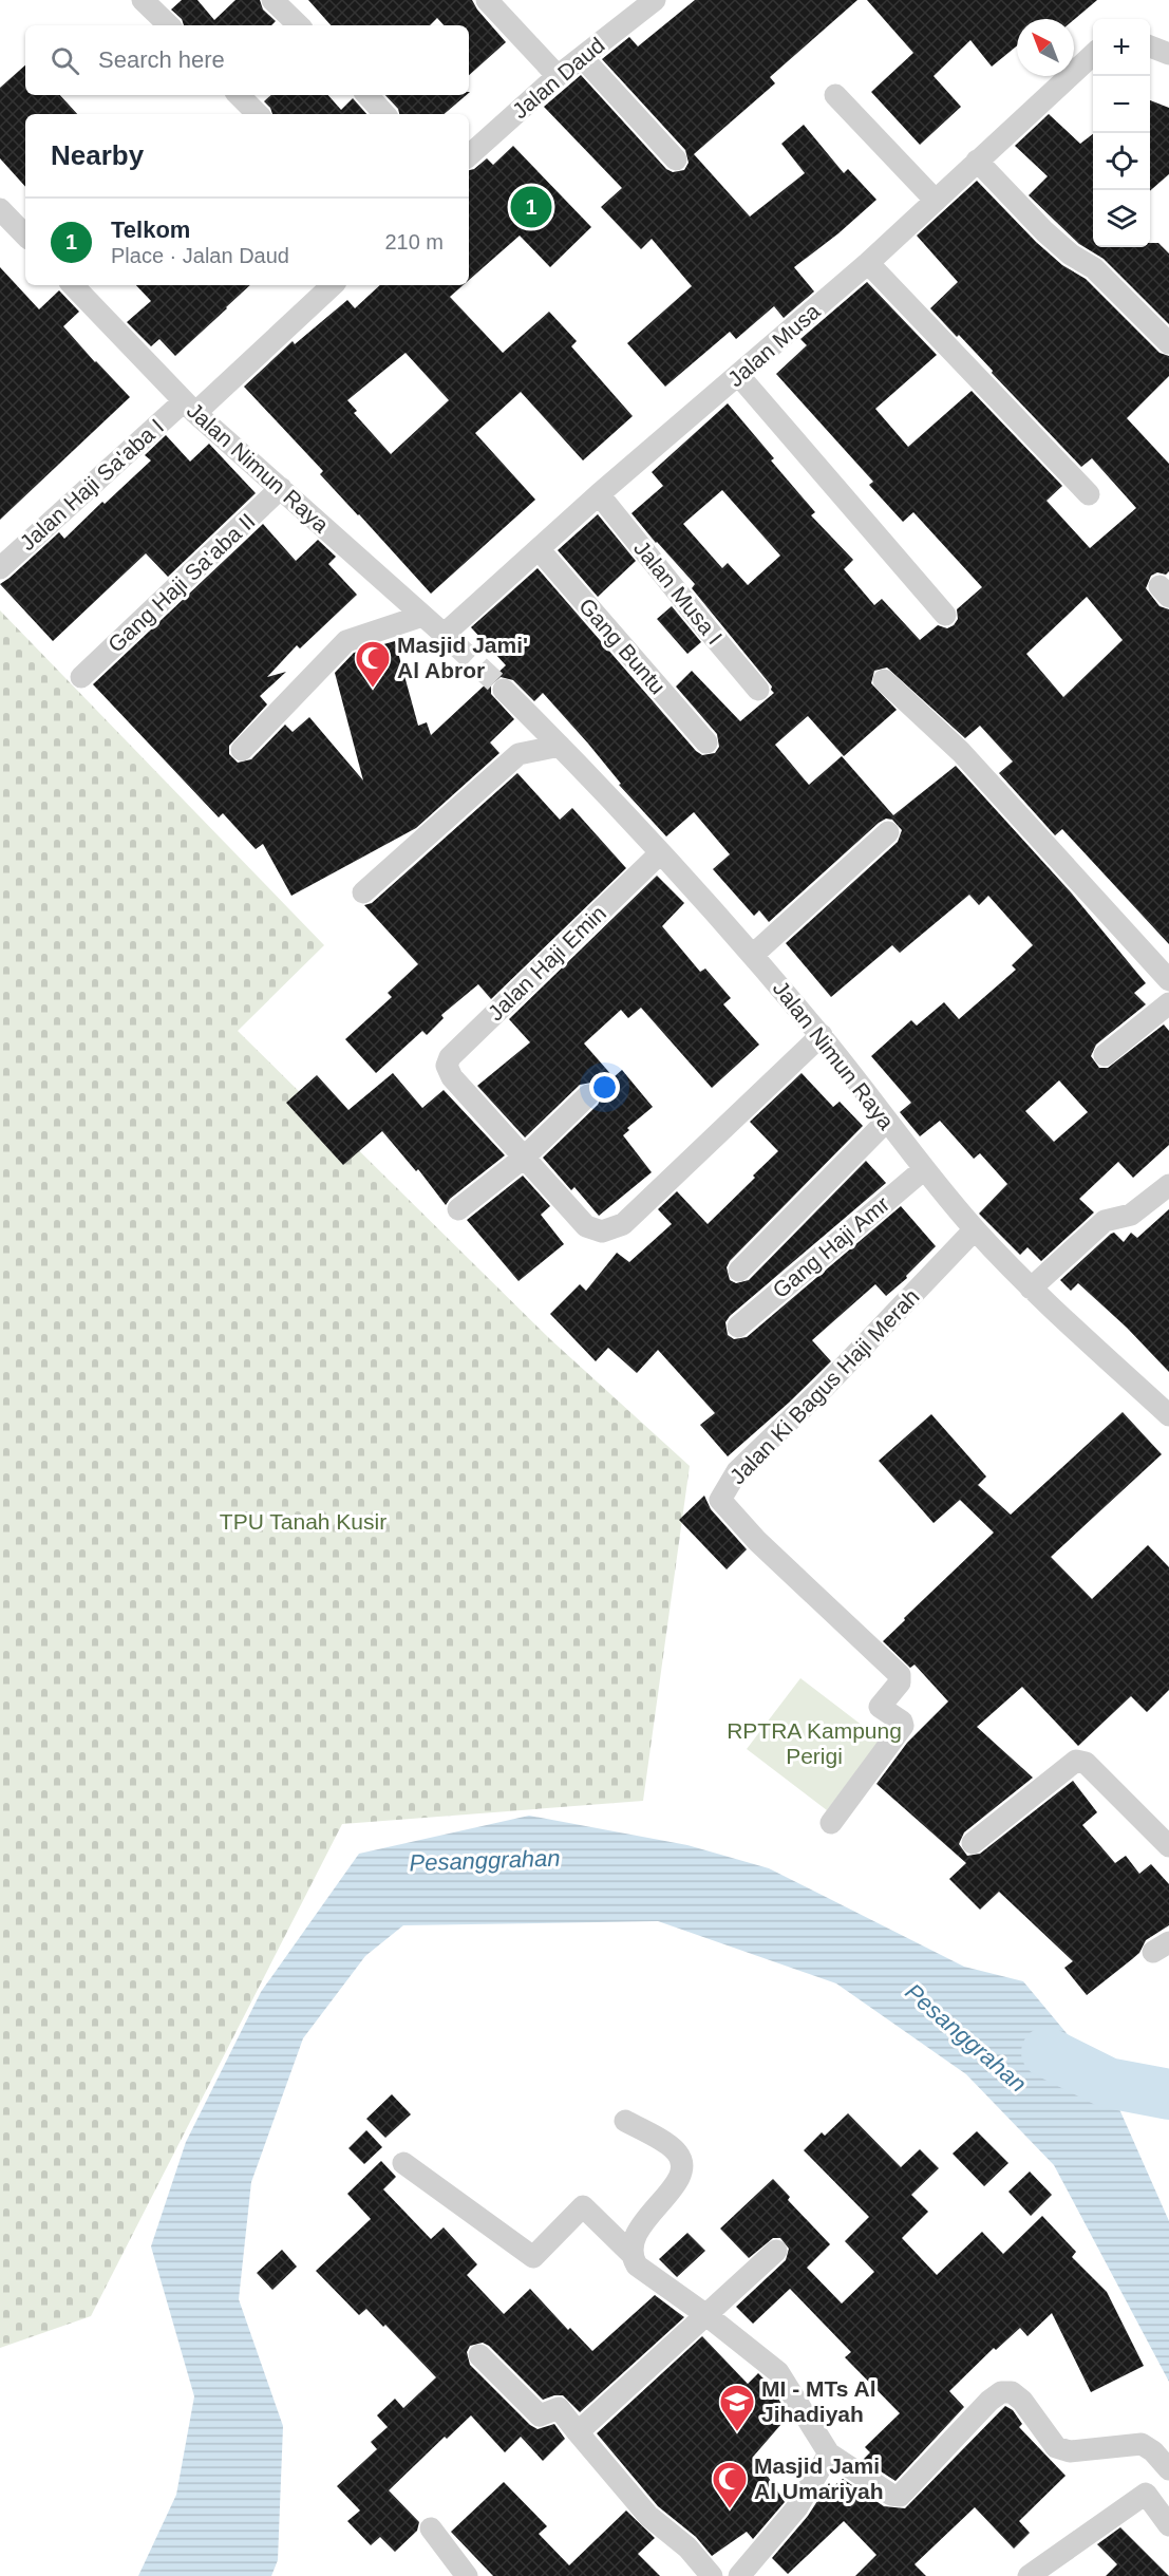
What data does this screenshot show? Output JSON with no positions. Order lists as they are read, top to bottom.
{
  "streets": {
    "street": [
      "Jalan Daud",
      "Jalan Musa",
      "Jalan Nimun Raya",
      "Jalan Haji Sa'aba I",
      "Gang Haji Sa'aba II",
      "Jalan Musa I",
      "Gang Buntu",
      "Jalan Haji Emin",
      "Gang Haji Amr",
      "Jalan Ki Bagus Haji Merah"
    ]
  },
  "crossings": [
    ["Jalan Musa", "Jalan Nimun Raya"],
    ["Jalan Musa", "Jalan Musa I"],
    ["Jalan Musa", "Gang Buntu"],
    ["Jalan Nimun Raya", "Jalan Haji Sa'aba I"],
    ["Jalan Nimun Raya", "Gang Haji Sa'aba II"],
    ["Jalan Nimun Raya", "Jalan Haji Emin"],
    ["Jalan Nimun Raya", "Gang Haji Amr"],
    ["Jalan Nimun Raya", "Jalan Ki Bagus Haji Merah"]
  ],
  "water": ["Pesanggrahan"],
  "parks": ["TPU Tanah Kusir", "RPTRA Kampung Perigi"],
  "places": {
    "mosque": ["Masjid Jami' Al Abror", "Masjid Jami Al Umariyah"],
    "school or university": ["MI - MTs Al Jihadiyah"]
  },
  "north": "top left",
  "page": {
    "map_buttons": ["+", "−"],
    "search": "Search here",
    "heading": "Nearby",
    "pins": "1",
    "list": [
      {
        "mark": "1",
        "name": "Telkom",
        "note": "Place · Jalan Daud",
        "value": "210 m"
      }
    ]
  }
}
